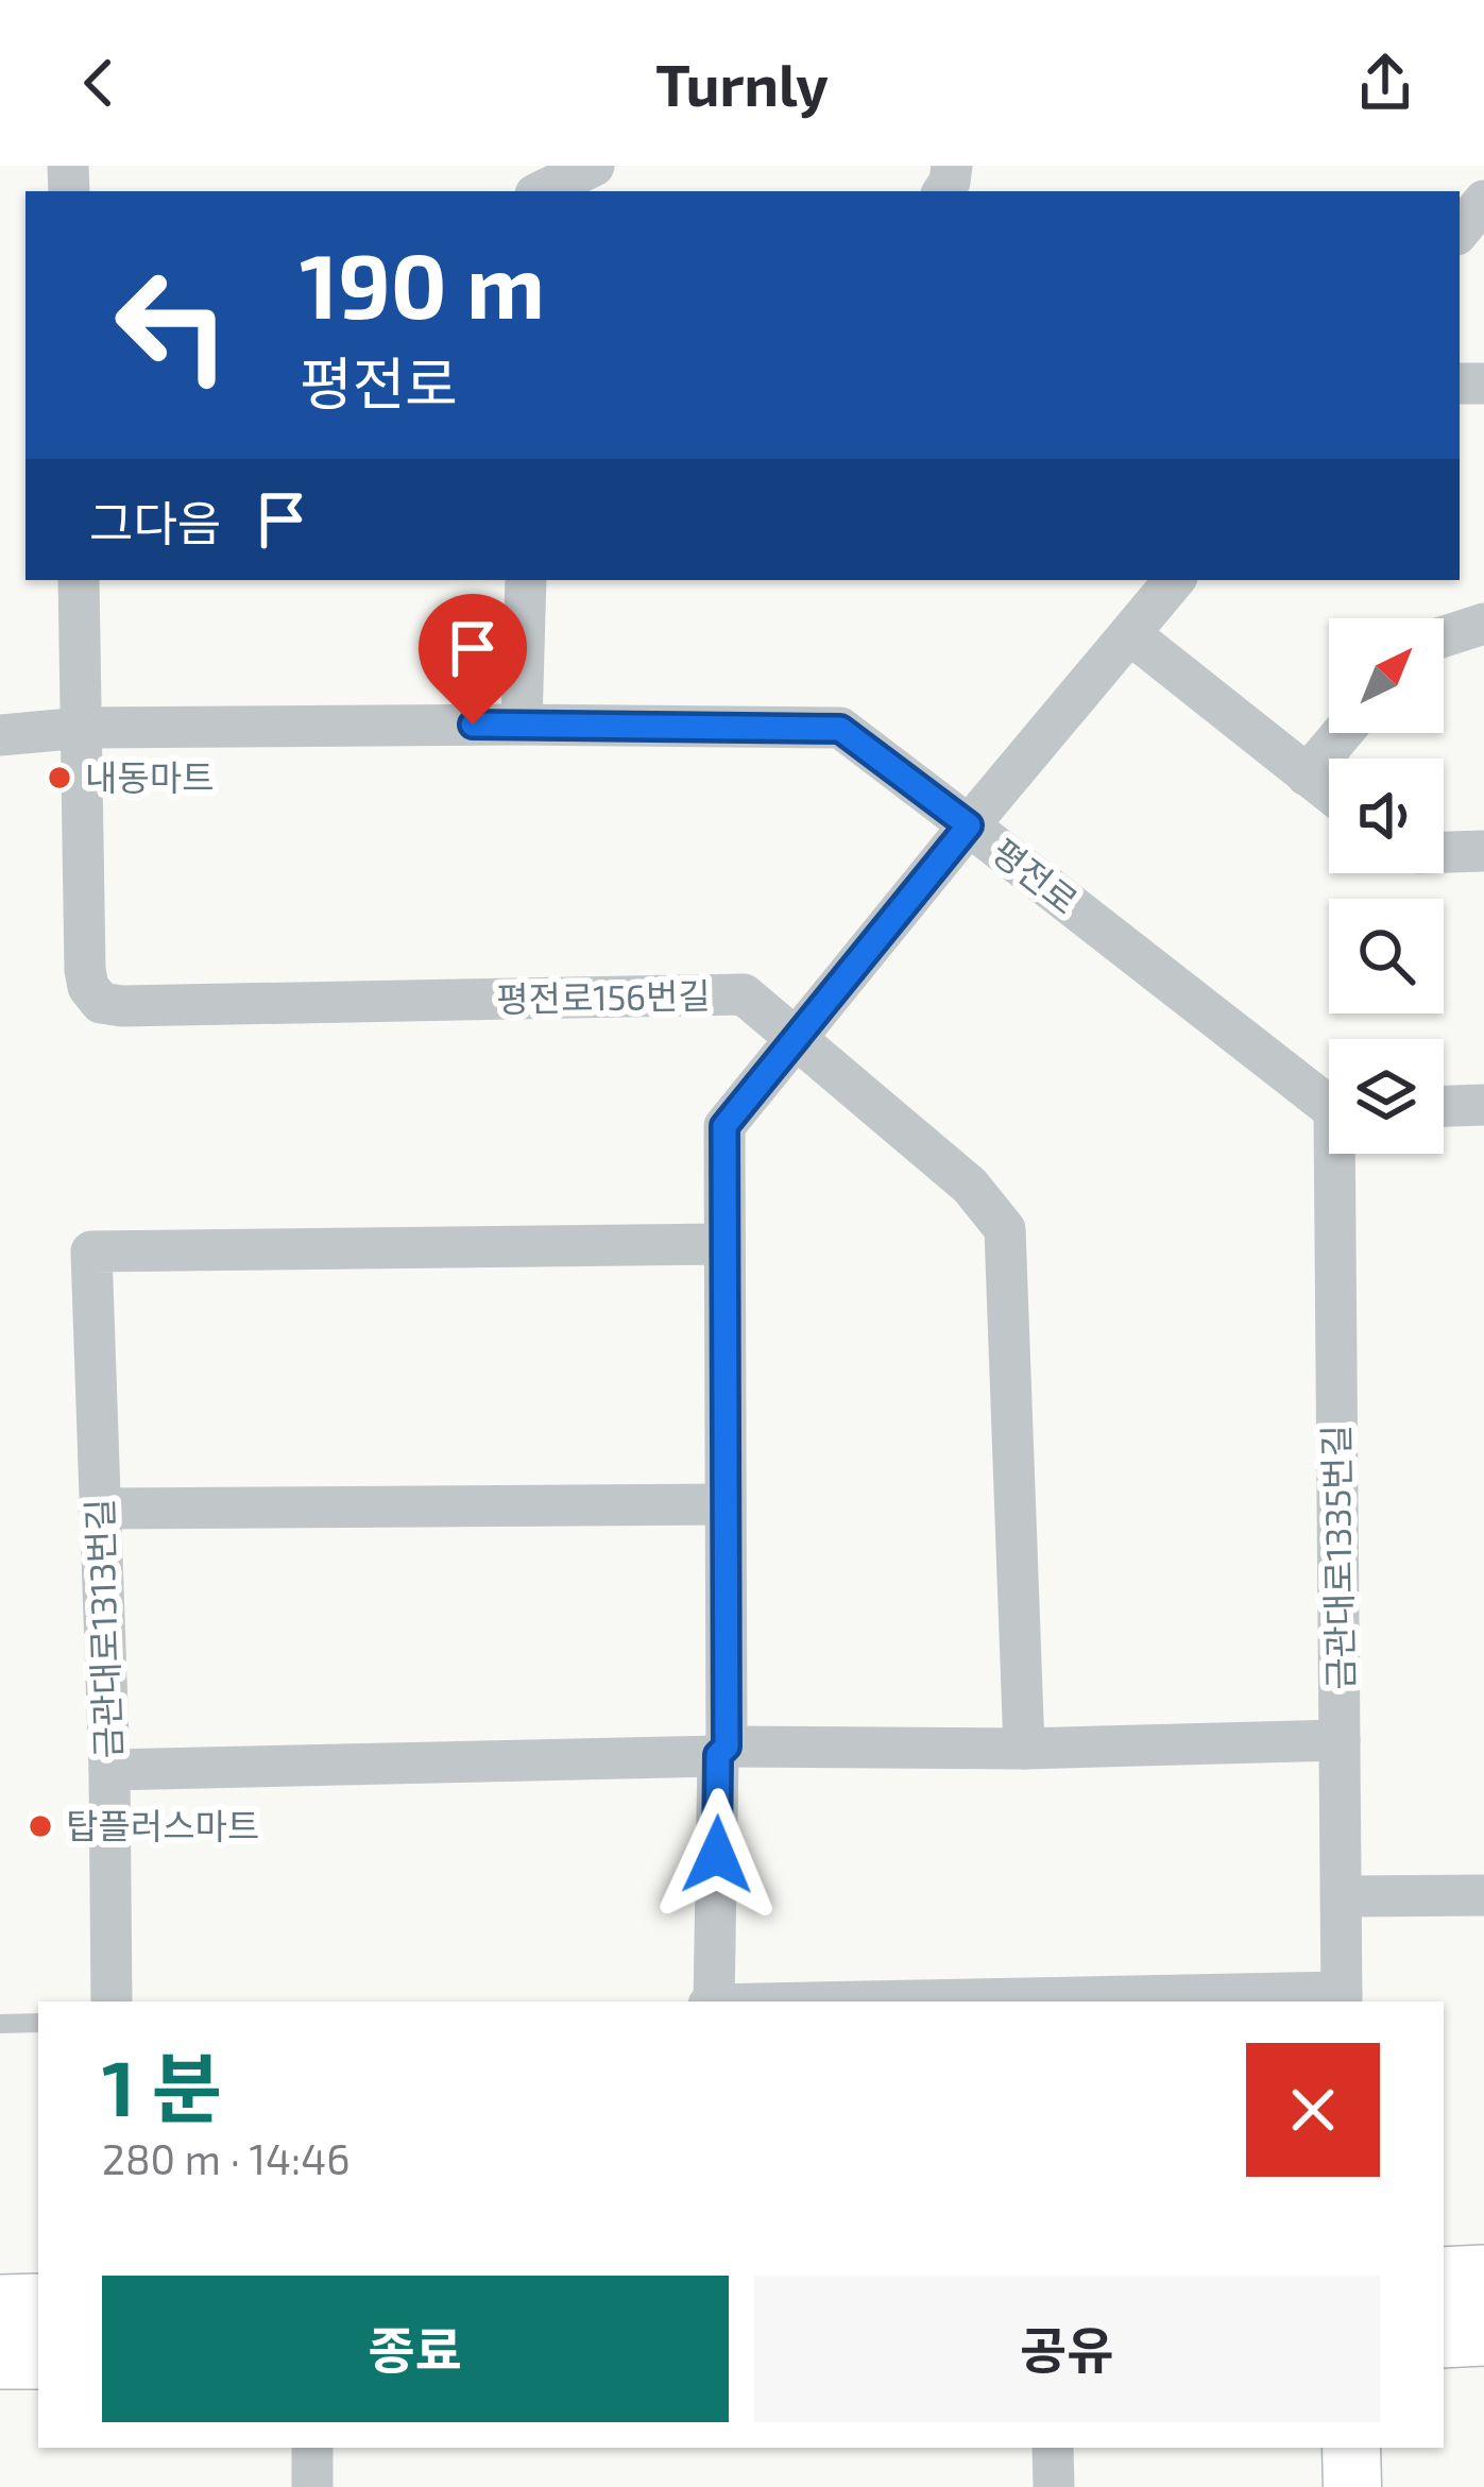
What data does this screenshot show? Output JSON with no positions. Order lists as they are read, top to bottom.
{
  "streets": {
    "street": [
      "평전로",
      "평전로156번길",
      "금관대로1335번길",
      "금관대로1313번길"
    ]
  },
  "crossings": [
    ["평전로", "평전로156번길"]
  ],
  "places": ["내동마트", "탑플러스마트"],
  "north": "top right",
  "page": {
    "header": "Turnly",
    "turn": ["190 m", "평전로"],
    "then": "그다음",
    "heading": ["1 분", "280 m · 14:46"],
    "buttons": ["종료", "공유"]
  }
}
